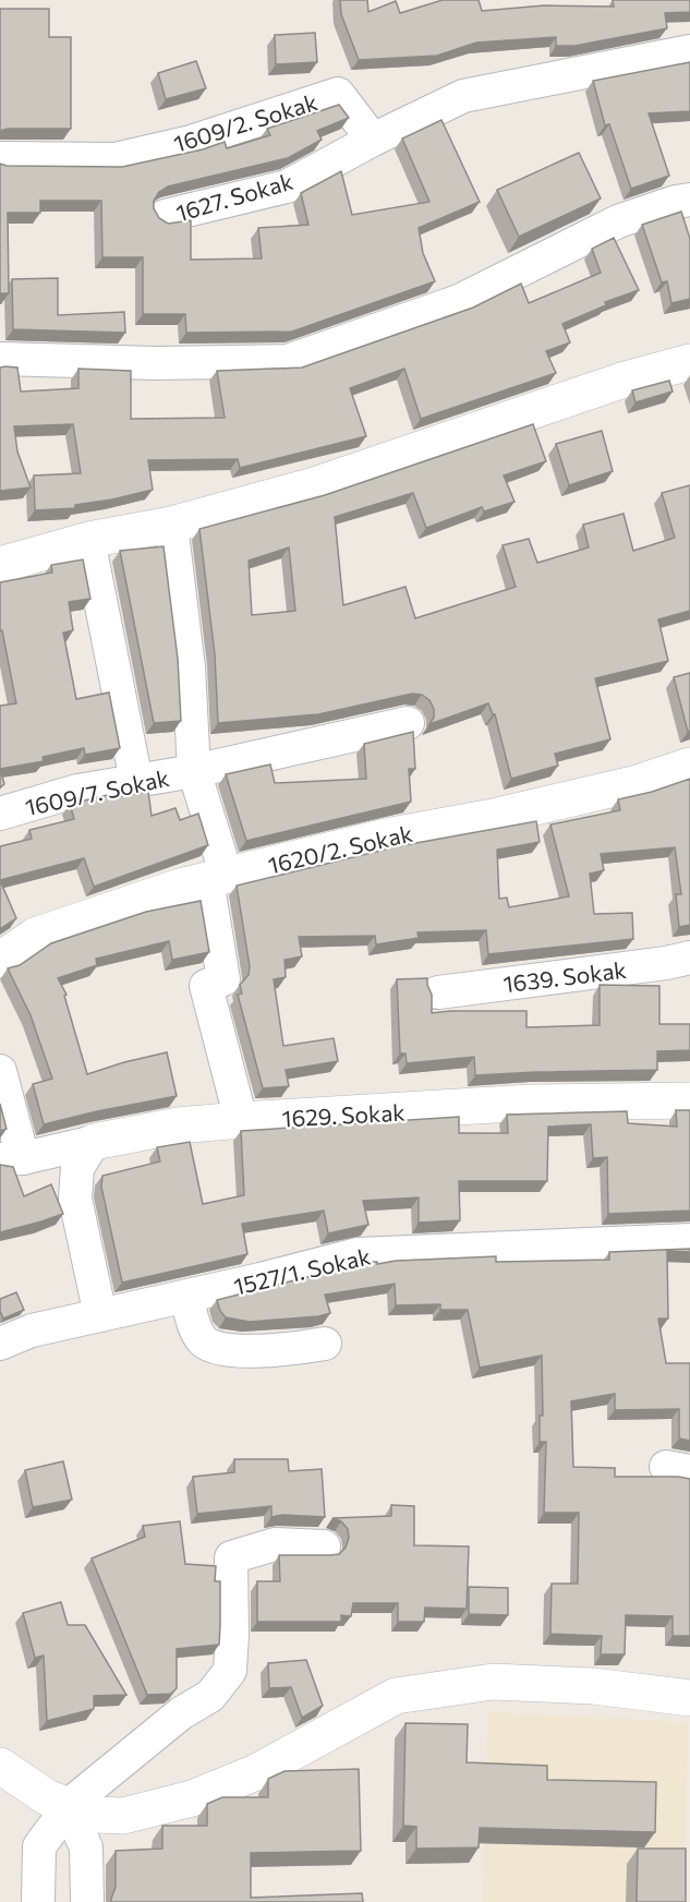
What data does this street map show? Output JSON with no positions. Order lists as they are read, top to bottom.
{
  "streets": {
    "street": [
      "1609/2. Sokak",
      "1627. Sokak",
      "1609/7. Sokak",
      "1620/2. Sokak",
      "1639. Sokak",
      "1629. Sokak",
      "1527/1. Sokak"
    ]
  },
  "crossings": [
    ["1609/2. Sokak", "1627. Sokak"]
  ]
}
